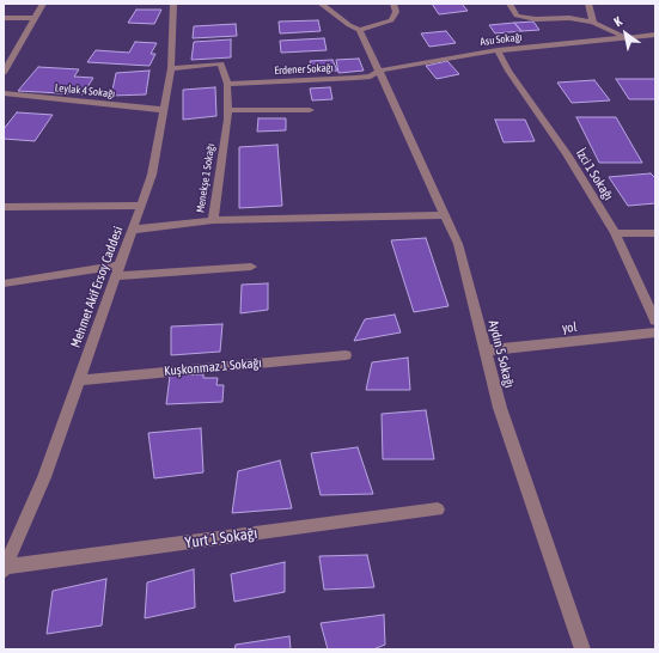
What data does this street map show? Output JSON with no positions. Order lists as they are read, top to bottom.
{
  "streets": {
    "street": [
      "Asu Sokağı",
      "Erdener Sokağı",
      "Leylak 4 Sokağı",
      "İzci 1 Sokağı",
      "Menekşe 1 Sokağı",
      "Mehmet Akif Ersoy Caddesi",
      "yol",
      "Aydın 5 Sokağı",
      "Kuşkonmaz 1 Sokağı",
      "Yurt 1 Sokağı"
    ]
  },
  "crossings": [
    ["Asu Sokağı", "Erdener Sokağı"],
    ["Asu Sokağı", "İzci 1 Sokağı"],
    ["Asu Sokağı", "Aydın 5 Sokağı"],
    ["Erdener Sokağı", "Menekşe 1 Sokağı"],
    ["Erdener Sokağı", "Aydın 5 Sokağı"],
    ["Leylak 4 Sokağı", "Mehmet Akif Ersoy Caddesi"],
    ["Menekşe 1 Sokağı", "Mehmet Akif Ersoy Caddesi"],
    ["Mehmet Akif Ersoy Caddesi", "Kuşkonmaz 1 Sokağı"],
    ["Mehmet Akif Ersoy Caddesi", "Yurt 1 Sokağı"],
    ["yol", "Aydın 5 Sokağı"]
  ],
  "north": "top left"
}
